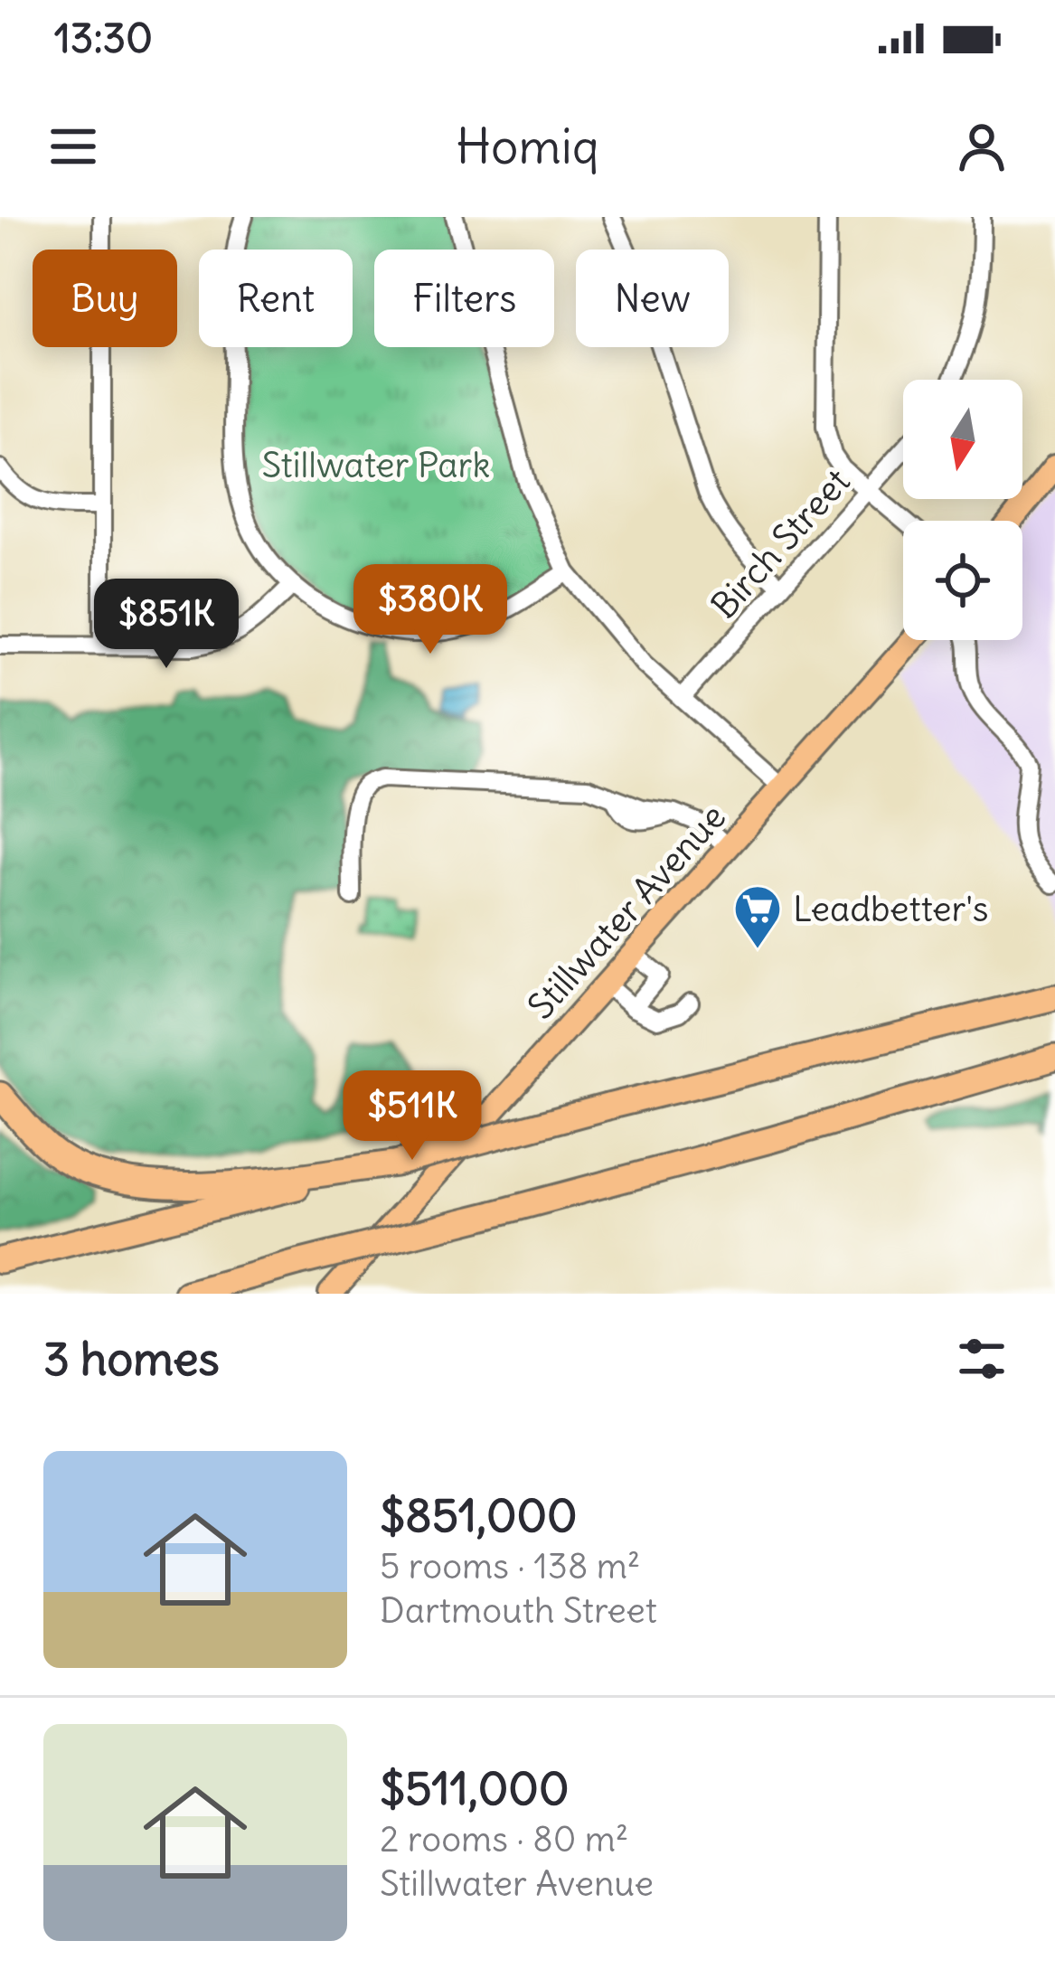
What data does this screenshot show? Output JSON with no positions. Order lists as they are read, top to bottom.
{
  "streets": {
    "main road": ["Stillwater Avenue"],
    "street": ["Birch Street"]
  },
  "parks": ["Stillwater Park"],
  "places": {
    "supermarket": ["Leadbetter's"]
  },
  "north": "bottom",
  "page": {
    "status": "13:30",
    "header": "Homiq",
    "chip": [
      "Buy",
      "Rent",
      "Filters",
      "New"
    ],
    "price": ["$380K", "$851K", "$511K"],
    "heading": "3 homes",
    "list": [
      {
        "name": "$851,000",
        "note": "5 rooms · 138 m² · Dartmouth Street"
      },
      {
        "name": "$511,000",
        "note": "2 rooms · 80 m² · Stillwater Avenue"
      }
    ]
  }
}
